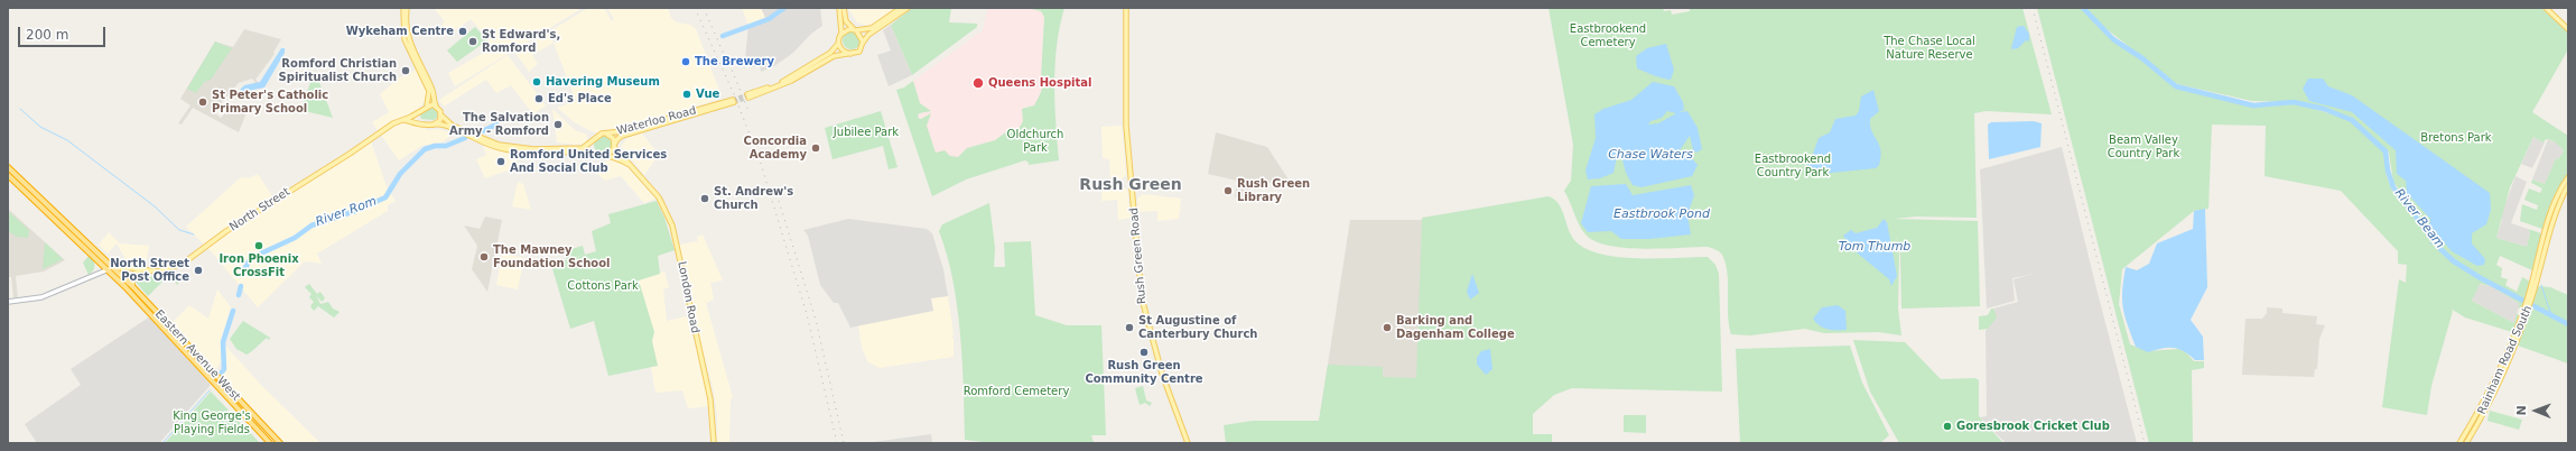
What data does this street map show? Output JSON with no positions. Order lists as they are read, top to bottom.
{
  "streets": {
    "highway": ["Eastern Avenue West"],
    "main road": [
      "Waterloo Road",
      "North Street",
      "Rush Green Road",
      "London Road",
      "Rainham Road South"
    ]
  },
  "crossings": [
    ["Waterloo Road", "London Road"],
    ["North Street", "Eastern Avenue West"]
  ],
  "districts": ["Rush Green"],
  "water": [
    "Chase Waters",
    "River Rom",
    "Eastbrook Pond",
    "River Beam",
    "Tom Thumb"
  ],
  "parks": [
    "Eastbrookend Cemetery",
    "The Chase Local Nature Reserve",
    "Jubilee Park",
    "Oldchurch Park",
    "Bretons Park",
    "Beam Valley Country Park",
    "Eastbrookend Country Park",
    "Cottons Park",
    "Romford Cemetery",
    "King George's Playing Fields"
  ],
  "places": [
    "Wykeham Centre",
    "St Edward's, Romford",
    "The Brewery",
    "Romford Christian Spiritualist Church",
    "Havering Museum",
    "Queens Hospital",
    "Vue",
    "Ed's Place",
    "St Peter's Catholic Primary School",
    "The Salvation Army - Romford",
    "Concordia Academy",
    "Romford United Services And Social Club",
    "Rush Green Library",
    "St. Andrew's Church",
    "Iron Phoenix CrossFit",
    "The Mawney Foundation School",
    "North Street Post Office",
    "St Augustine of Canterbury Church",
    "Barking and Dagenham College",
    "Rush Green Community Centre",
    "Goresbrook Cricket Club"
  ],
  "scale_bar": "200 m",
  "north": "left"
}
